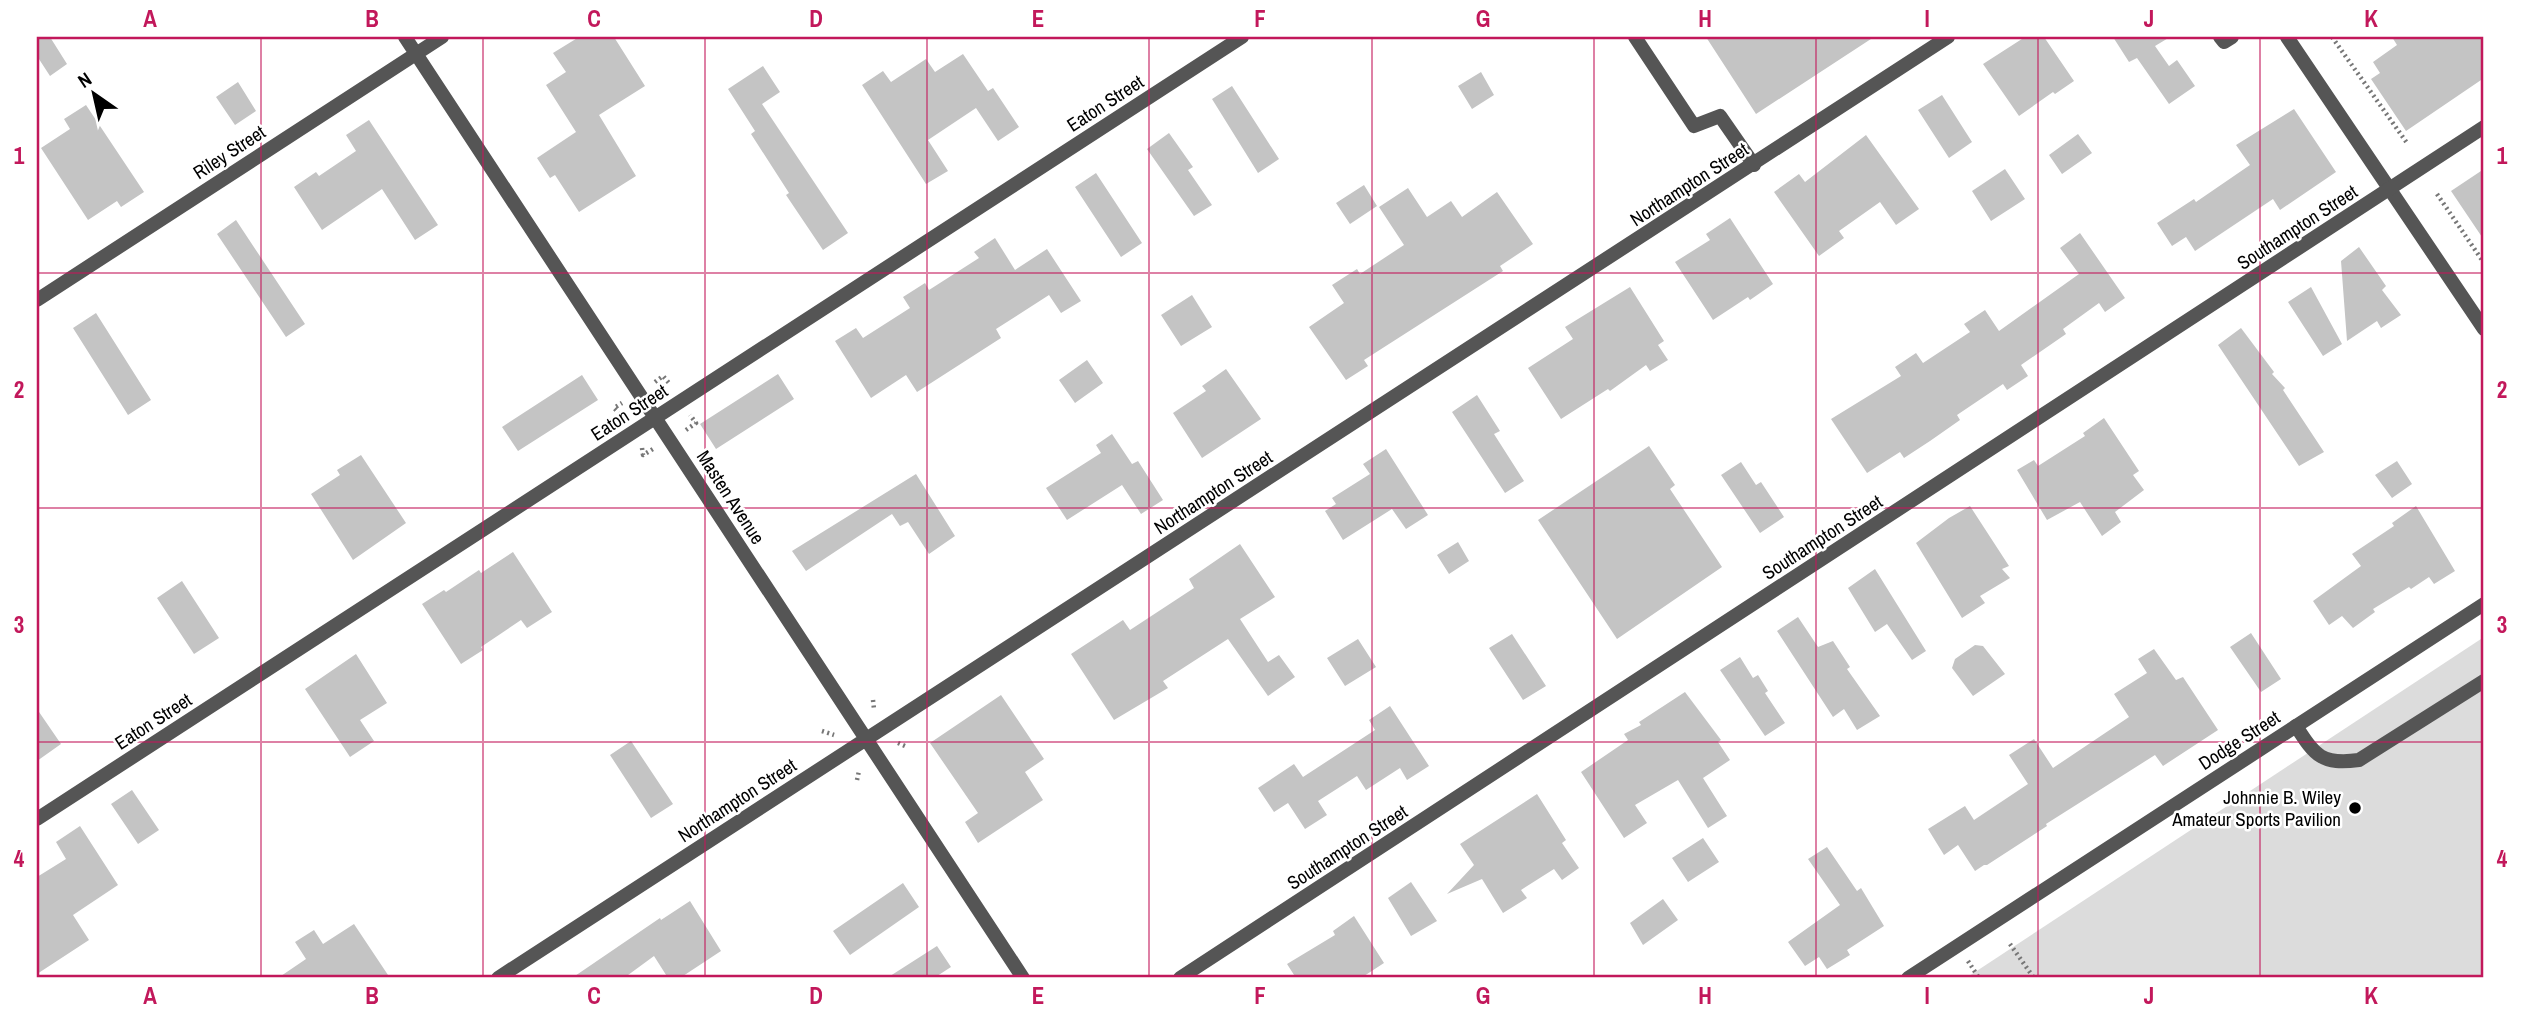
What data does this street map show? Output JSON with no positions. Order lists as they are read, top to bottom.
{
  "streets": {
    "street": [
      "Eaton Street",
      "Riley Street",
      "Northampton Street",
      "Southampton Street",
      "Masten Avenue",
      "Dodge Street"
    ]
  },
  "crossings": [
    ["Eaton Street", "Masten Avenue"],
    ["Riley Street", "Masten Avenue"],
    ["Northampton Street", "Masten Avenue"]
  ],
  "places": ["Johnnie B. Wiley Amateur Sports Pavilion"],
  "north": "top left",
  "grid": {
    "columns": [
      "A",
      "B",
      "C",
      "D",
      "E",
      "F",
      "G",
      "H",
      "I",
      "J",
      "K"
    ],
    "rows": [
      "1",
      "2",
      "3",
      "4"
    ]
  }
}
